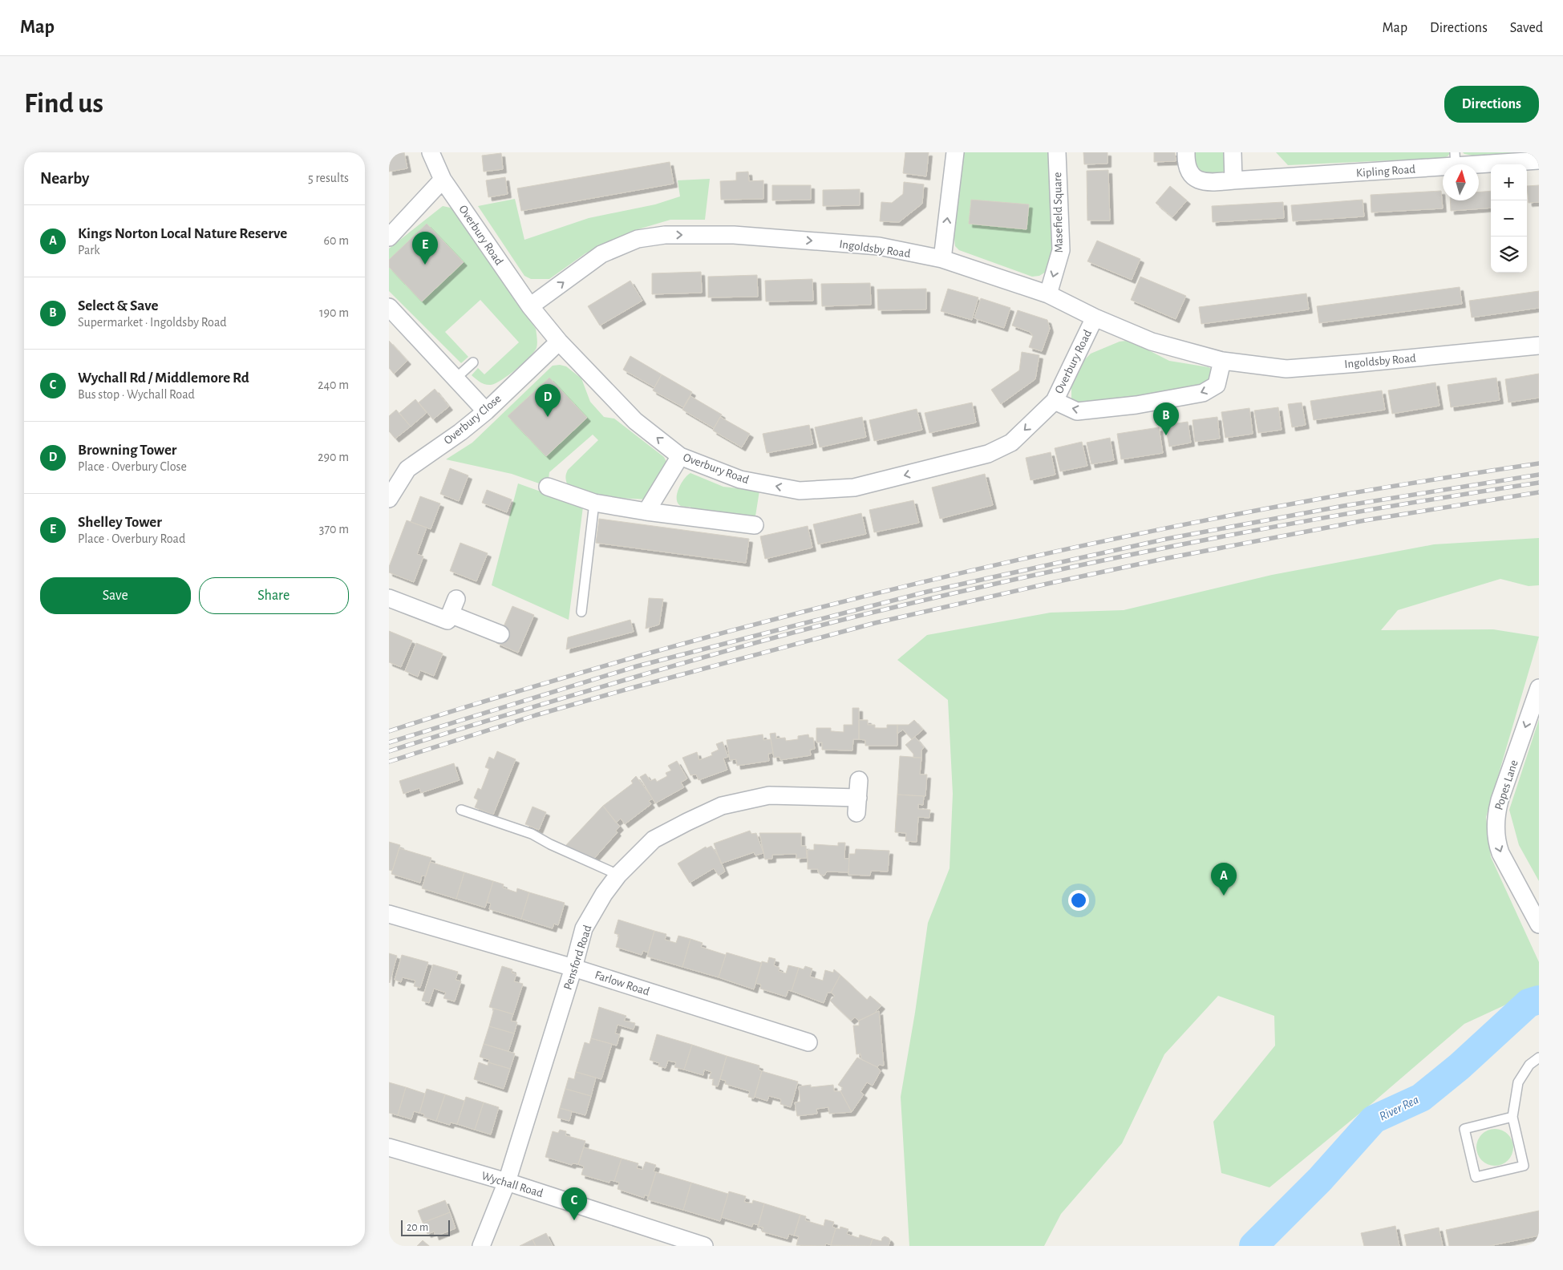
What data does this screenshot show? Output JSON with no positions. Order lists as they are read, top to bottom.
{
  "streets": {
    "street": [
      "Kipling Road",
      "Masefield Square",
      "Overbury Road",
      "Ingoldsby Road",
      "Overbury Close",
      "Popes Lane",
      "Pensford Road",
      "Farlow Road",
      "Wychall Road"
    ]
  },
  "crossings": [
    ["Masefield Square", "Ingoldsby Road"],
    ["Overbury Road", "Ingoldsby Road"],
    ["Overbury Road", "Overbury Close"],
    ["Pensford Road", "Farlow Road"],
    ["Pensford Road", "Wychall Road"]
  ],
  "one_way": ["Ingoldsby Road", "Popes Lane"],
  "water": ["River Rea"],
  "scale_bar": "20 m",
  "north": "top",
  "page": {
    "header": "Map",
    "nav": ["Map", "Directions", "Saved"],
    "buttons": [
      "Directions",
      ["Save", "Share"]
    ],
    "title": "Find us",
    "heading": ["Nearby", "5 results"],
    "map_buttons": ["+", "−"],
    "list": [
      {
        "mark": "A",
        "name": "Kings Norton Local Nature Reserve",
        "note": "Park",
        "value": "60 m"
      },
      {
        "mark": "B",
        "name": "Select & Save",
        "note": "Supermarket · Ingoldsby Road",
        "value": "190 m"
      },
      {
        "mark": "C",
        "name": "Wychall Rd / Middlemore Rd",
        "note": "Bus stop · Wychall Road",
        "value": "240 m"
      },
      {
        "mark": "D",
        "name": "Browning Tower",
        "note": "Place · Overbury Close",
        "value": "290 m"
      },
      {
        "mark": "E",
        "name": "Shelley Tower",
        "note": "Place · Overbury Road",
        "value": "370 m"
      }
    ],
    "pins": [
      "E",
      "D",
      "B",
      "A",
      "C"
    ],
    "scale": "20 m"
  }
}
